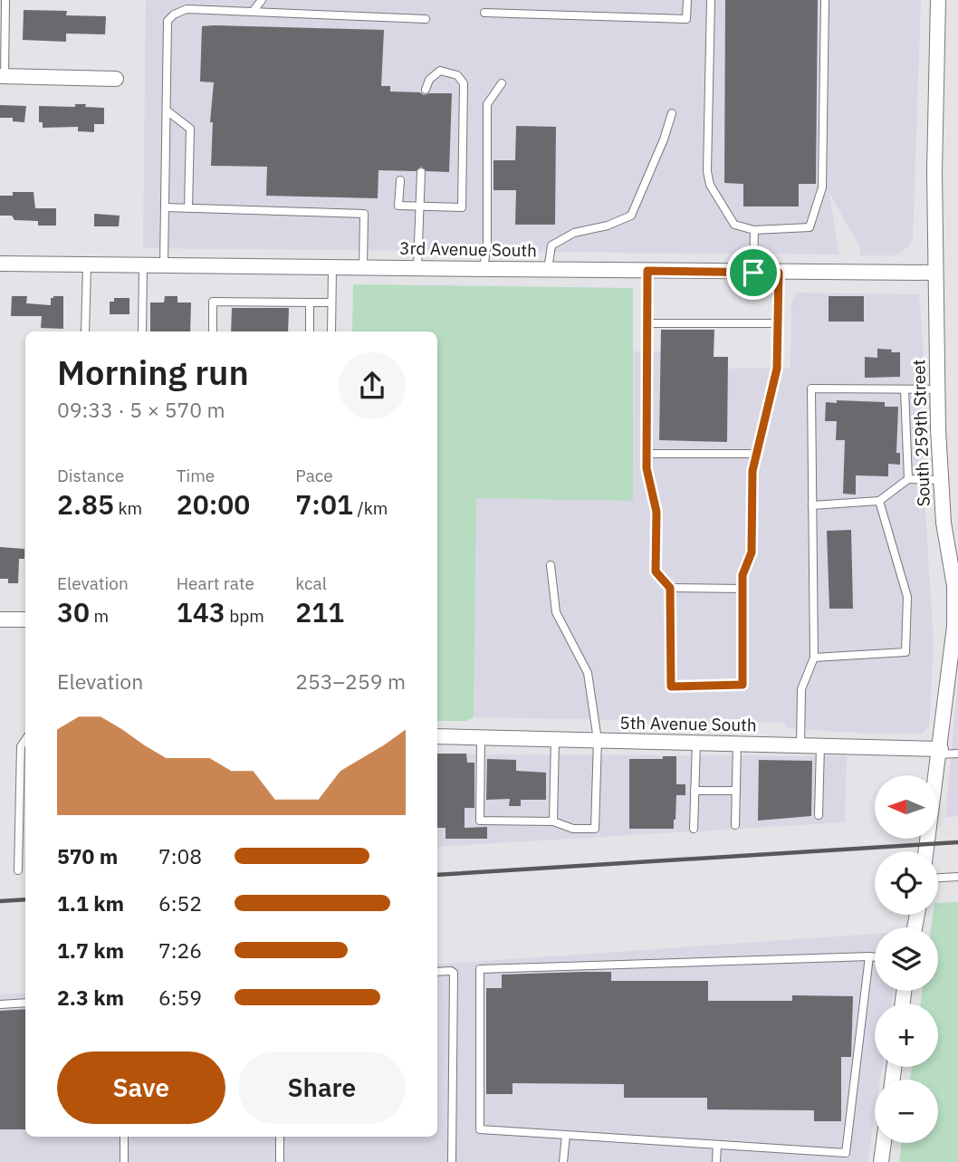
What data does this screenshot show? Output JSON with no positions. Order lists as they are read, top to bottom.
{
  "streets": {
    "street": ["3rd Avenue South", "South 259th Street", "5th Avenue South"]
  },
  "crossings": [
    ["3rd Avenue South", "South 259th Street"],
    ["South 259th Street", "5th Avenue South"]
  ],
  "north": "left",
  "page": {
    "heading": ["Morning run", "09:33 · 5 × 570 m"],
    "stats": [
      ["Distance", "2.85 km"],
      ["Time", "20:00"],
      ["Pace", "7:01 /km"],
      ["Elevation", "30 m"],
      ["Heart rate", "143 bpm"],
      ["kcal", "211"]
    ],
    "chart": ["Elevation", "253–259 m"],
    "map_buttons": ["+", "−"],
    "list": [
      {
        "name": "570 m",
        "note": "7:08"
      },
      {
        "name": "1.1 km",
        "note": "6:52"
      },
      {
        "name": "1.7 km",
        "note": "7:26"
      },
      {
        "name": "2.3 km",
        "note": "6:59"
      }
    ],
    "buttons": ["Save", "Share"]
  }
}
